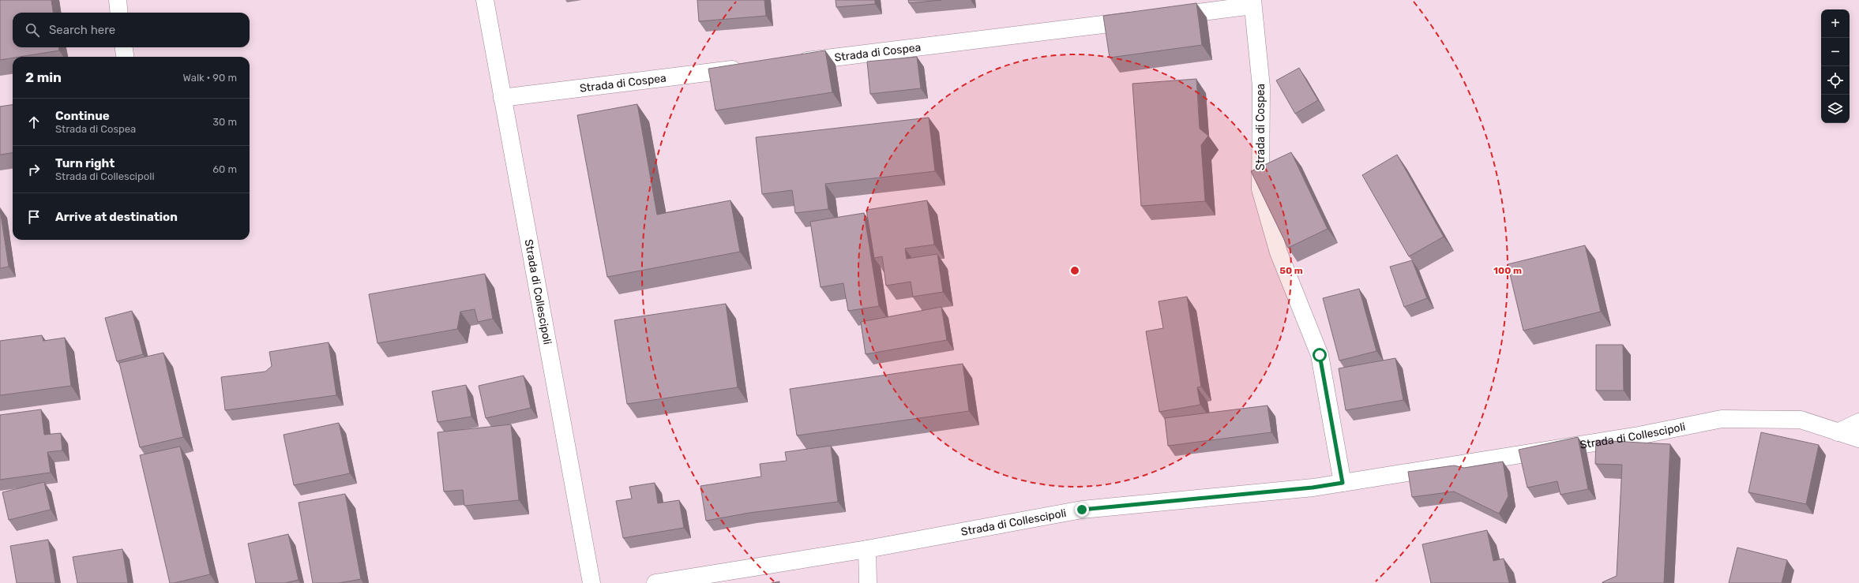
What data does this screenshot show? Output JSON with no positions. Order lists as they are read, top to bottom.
{
  "streets": {
    "street": ["Strada di Cospea", "Strada di Collescipoli"]
  },
  "crossings": [
    ["Strada di Cospea", "Strada di Collescipoli"]
  ],
  "page": {
    "map_buttons": ["+", "−"],
    "search": "Search here",
    "heading": ["2 min", "Walk · 90 m"],
    "list": [
      ["Continue", "Strada di Cospea", "30 m"],
      ["Turn right", "Strada di Collescipoli", "60 m"],
      "Arrive at destination"
    ]
  },
  "rings": ["50 m", "100 m"]
}
